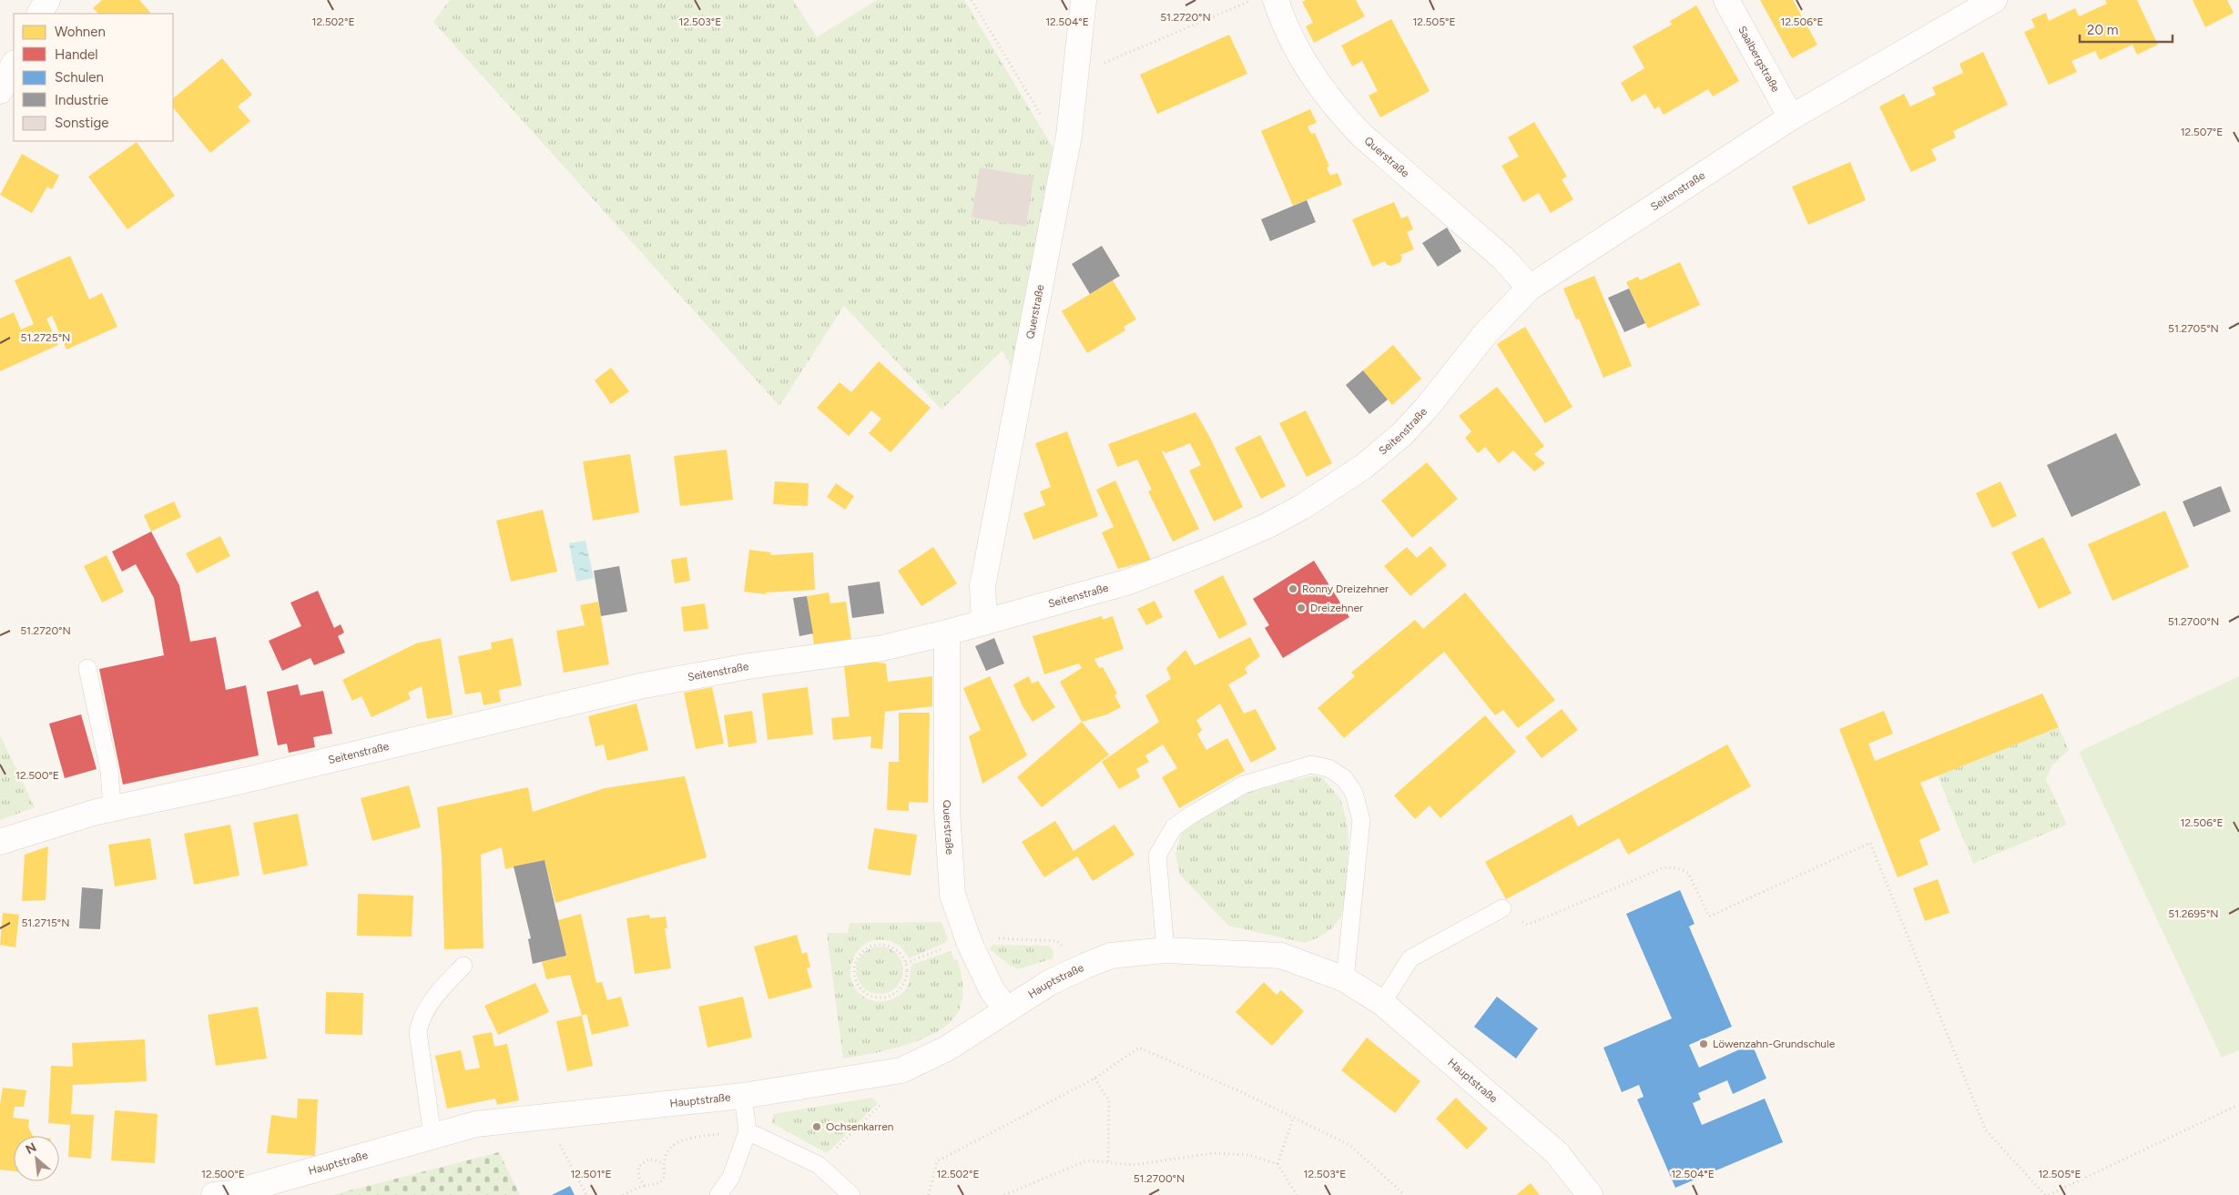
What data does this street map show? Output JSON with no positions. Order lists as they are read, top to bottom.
{
  "streets": {
    "street": [
      "Saalbergstraße",
      "Querstraße",
      "Seitenstraße",
      "Hauptstraße"
    ]
  },
  "crossings": [
    ["Saalbergstraße", "Seitenstraße"],
    ["Querstraße", "Seitenstraße"],
    ["Querstraße", "Hauptstraße"]
  ],
  "places": [
    "Ronny Dreizehner",
    "Dreizehner",
    "Löwenzahn-Grundschule",
    "Ochsenkarren"
  ],
  "legend": [
    "Wohnen",
    "Handel",
    "Schulen",
    "Industrie",
    "Sonstige"
  ],
  "scale_bar": "20 m",
  "north": "top left",
  "coordinates": [
    "51.2720°N",
    "12.502°E",
    "12.503°E",
    "12.504°E",
    "12.505°E",
    "12.506°E",
    "12.507°E",
    "51.2705°N",
    "51.2725°N",
    "51.2700°N",
    "12.500°E",
    "51.2695°N",
    "51.2715°N",
    "12.501°E"
  ]
}
